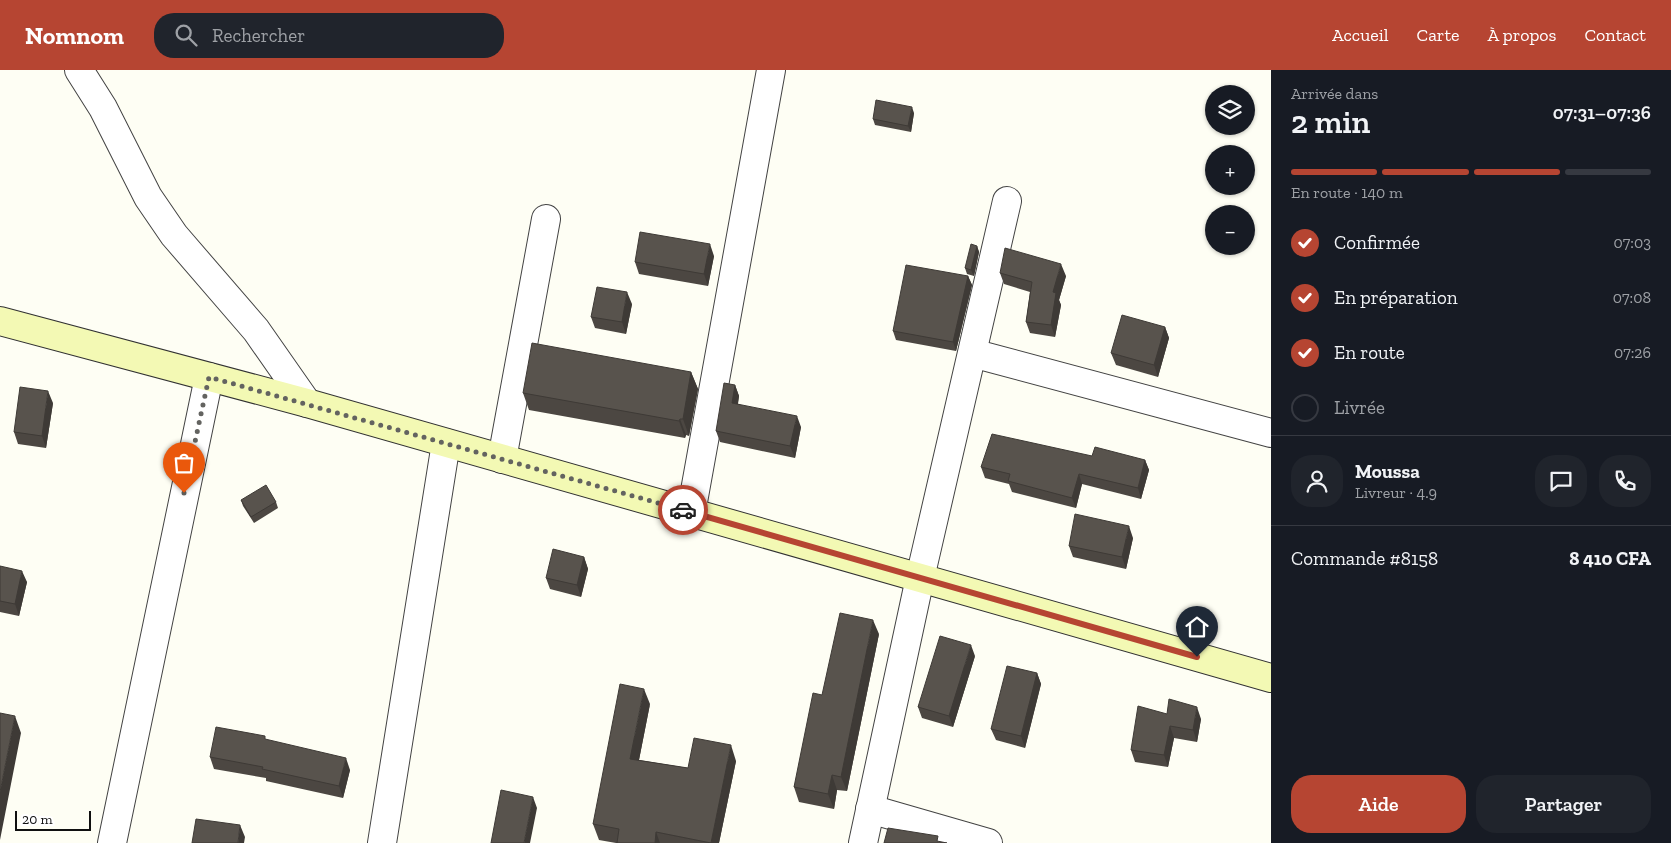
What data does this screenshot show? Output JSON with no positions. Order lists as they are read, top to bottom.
{
  "scale_bar": "20 m",
  "page": {
    "header": "Nomnom",
    "search": "Rechercher",
    "nav": [
      "Accueil",
      "Carte",
      "À propos",
      "Contact"
    ],
    "heading": ["2 min", "Arrivée dans", "07:31–07:36"],
    "panel": [
      "Moussa",
      "Livreur · 4.9",
      "Commande #8158",
      "8 410 CFA"
    ],
    "map_buttons": ["+", "−"],
    "bar": "En route · 140 m",
    "list": [
      ["Confirmée", "07:03"],
      ["En préparation", "07:08"],
      ["En route", "07:26"],
      "Livrée"
    ],
    "buttons": ["Aide", "Partager"],
    "scale": "20 m"
  }
}
